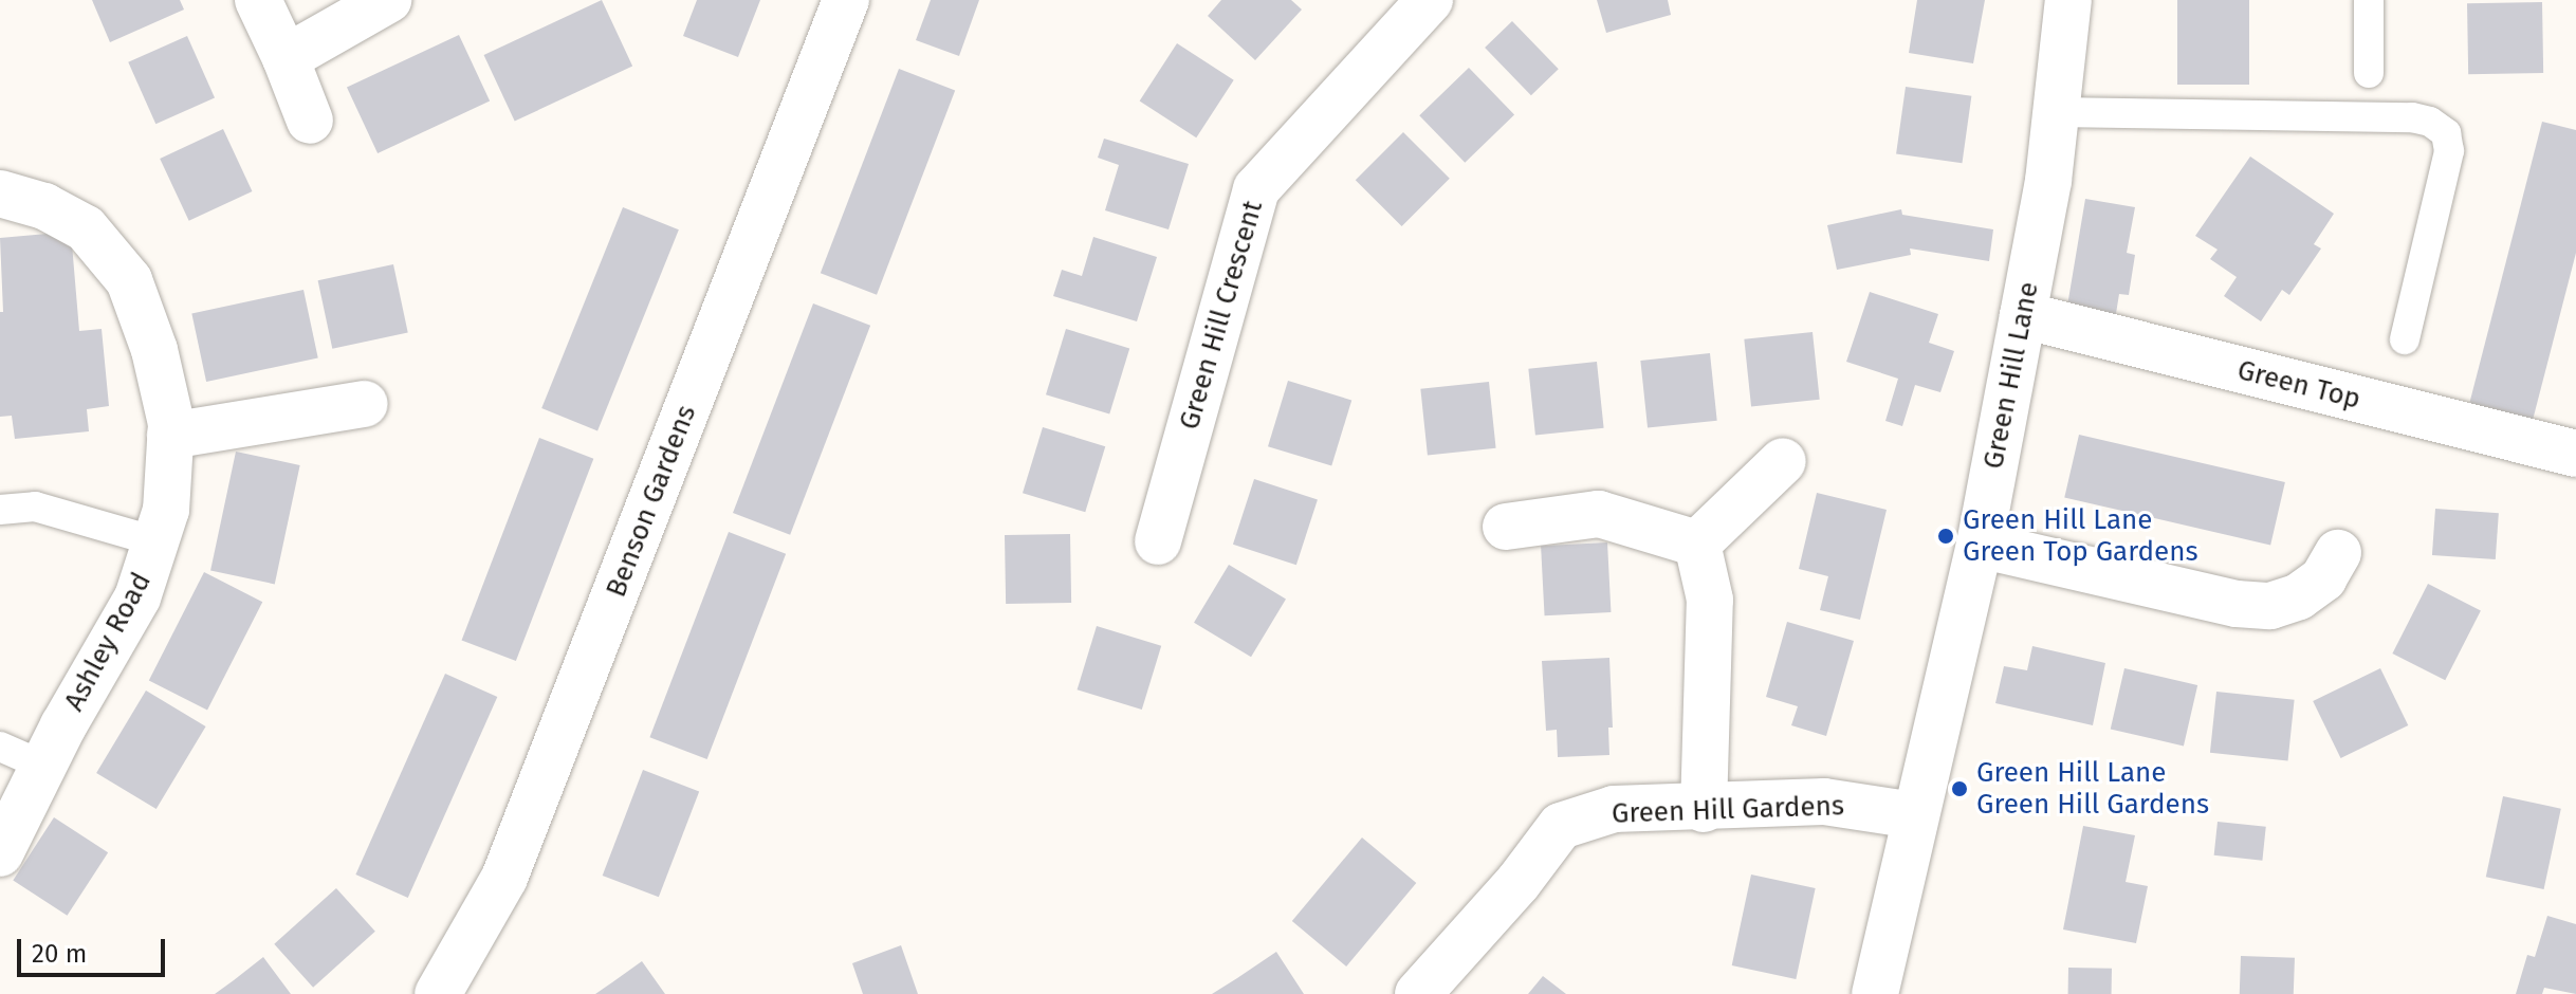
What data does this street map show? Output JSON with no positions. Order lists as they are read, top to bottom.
{
  "streets": {
    "street": [
      "Green Hill Crescent",
      "Green Hill Lane",
      "Green Top",
      "Benson Gardens",
      "Ashley Road",
      "Green Hill Gardens"
    ]
  },
  "crossings": [
    ["Green Hill Lane", "Green Top"],
    ["Green Hill Lane", "Green Hill Gardens"]
  ],
  "places": ["Green Hill Lane Green Top Gardens", "Green Hill Lane Green Hill Gardens"],
  "scale_bar": "20 m"
}
